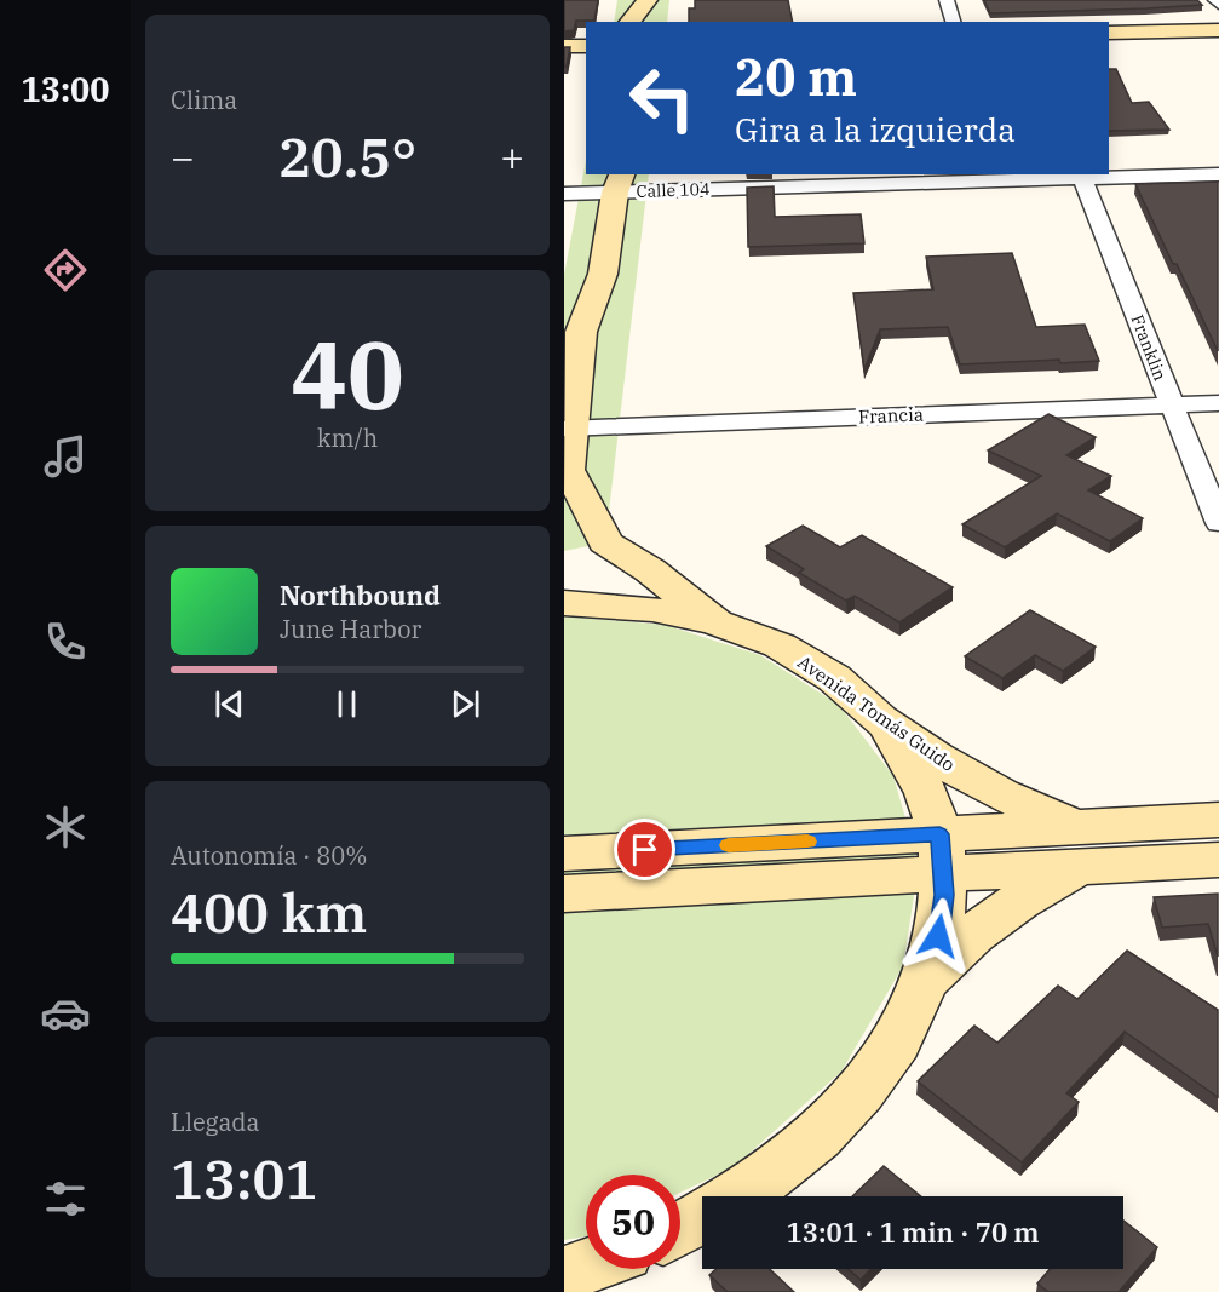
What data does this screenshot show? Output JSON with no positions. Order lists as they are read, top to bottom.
{
  "streets": {
    "main road": ["Avenida Tomás Guido"],
    "street": ["Calle 104", "Franklin", "Francia"]
  },
  "crossings": [
    ["Calle 104", "Franklin"],
    ["Calle 104", "Avenida Tomás Guido"],
    ["Franklin", "Francia"],
    ["Francia", "Avenida Tomás Guido"]
  ],
  "page": {
    "tabs": "13:00",
    "tile": [
      "Clima",
      ["40", "km/h"],
      ["Autonomía · 80%", "400 km"],
      ["Llegada", "13:01"]
    ],
    "turn": ["20 m", "Gira a la izquierda"],
    "heat": ["−", "20.5°", "+"],
    "song": ["Northbound", "June Harbor"],
    "limit": "50",
    "trip": "13:01 · 1 min · 70 m"
  }
}
